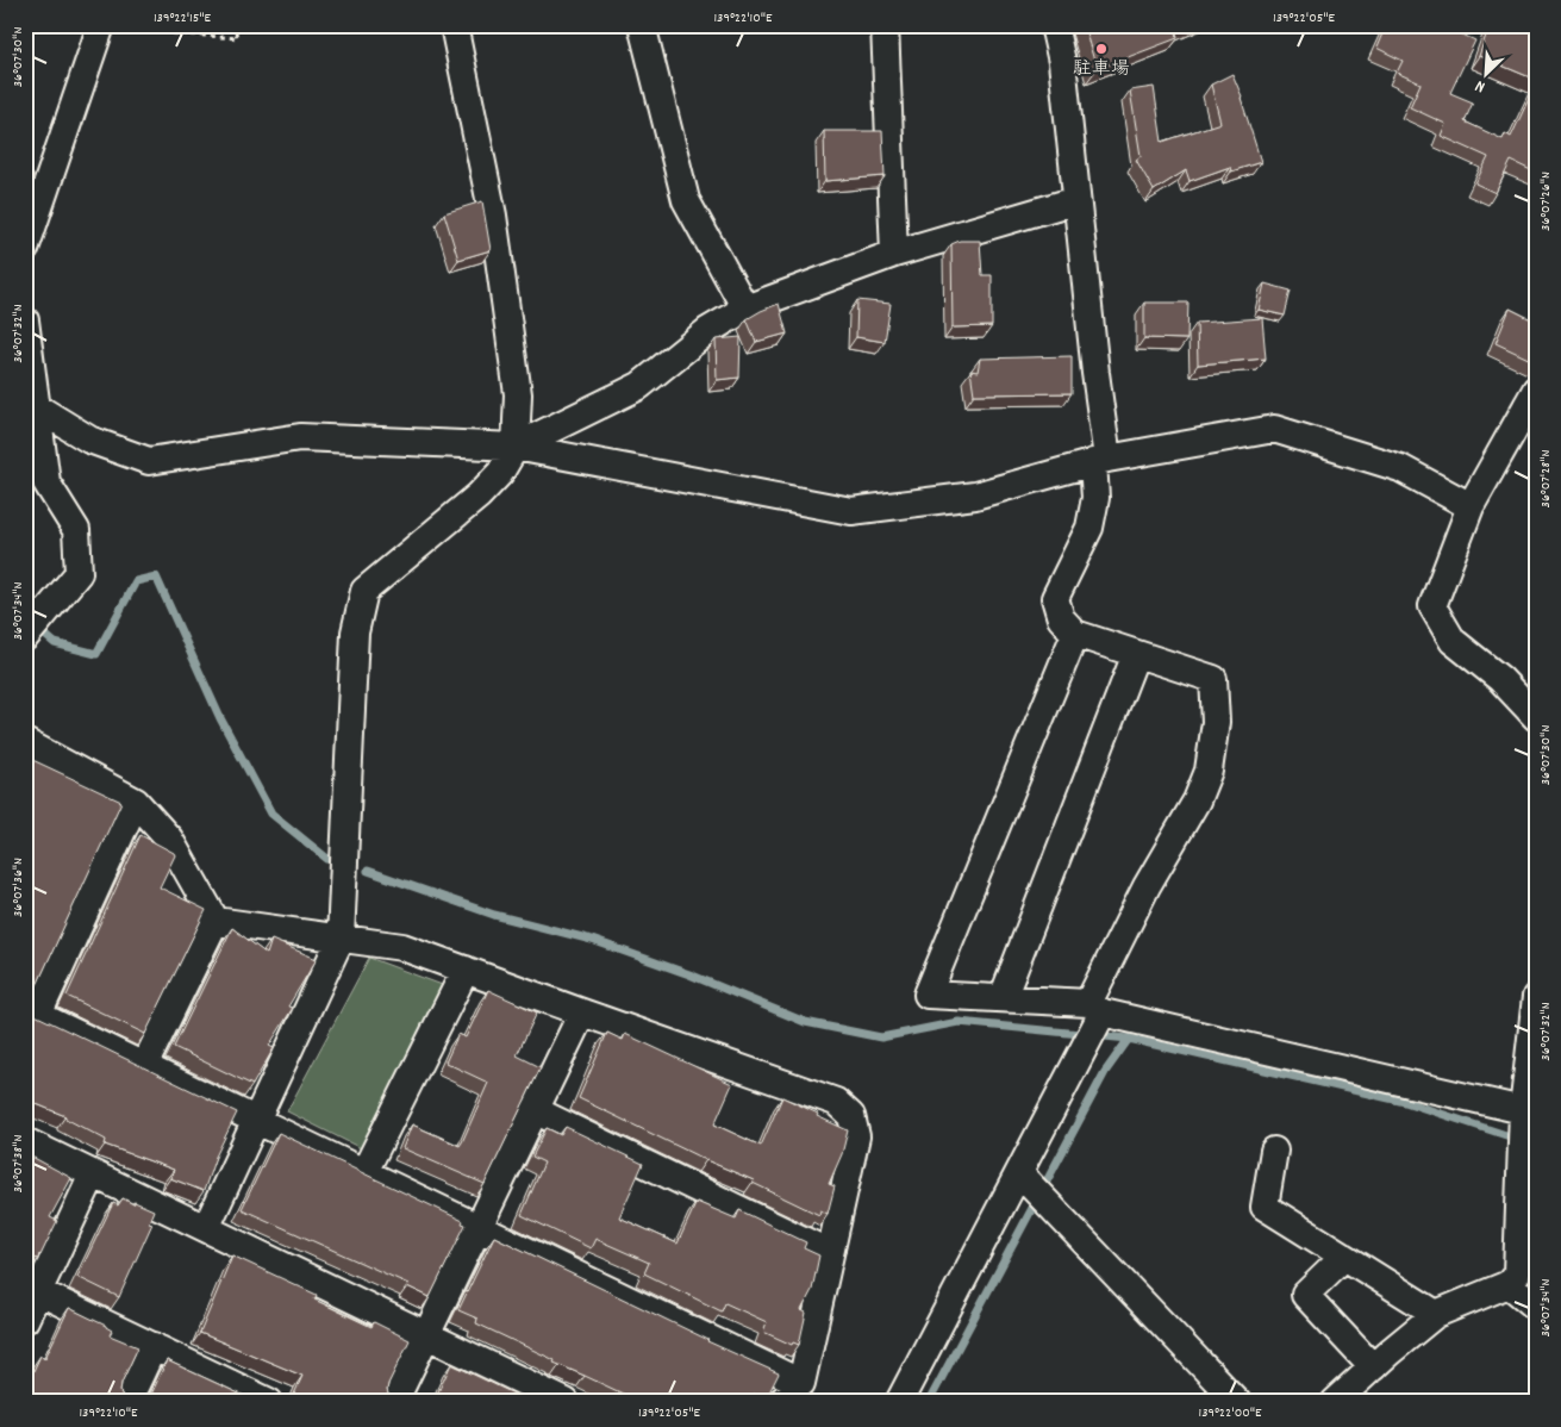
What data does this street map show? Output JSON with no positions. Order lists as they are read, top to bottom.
{
  "places": ["駐車場"],
  "north": "bottom left",
  "coordinates": [
    "139°22'15\"E",
    "139°22'10\"E",
    "139°22'05\"E",
    "36°07'30\"N",
    "36°07'26\"N",
    "36°07'32\"N",
    "36°07'28\"N",
    "36°07'34\"N",
    "36°07'36\"N",
    "36°07'38\"N",
    "139°22'00\"E"
  ]
}
